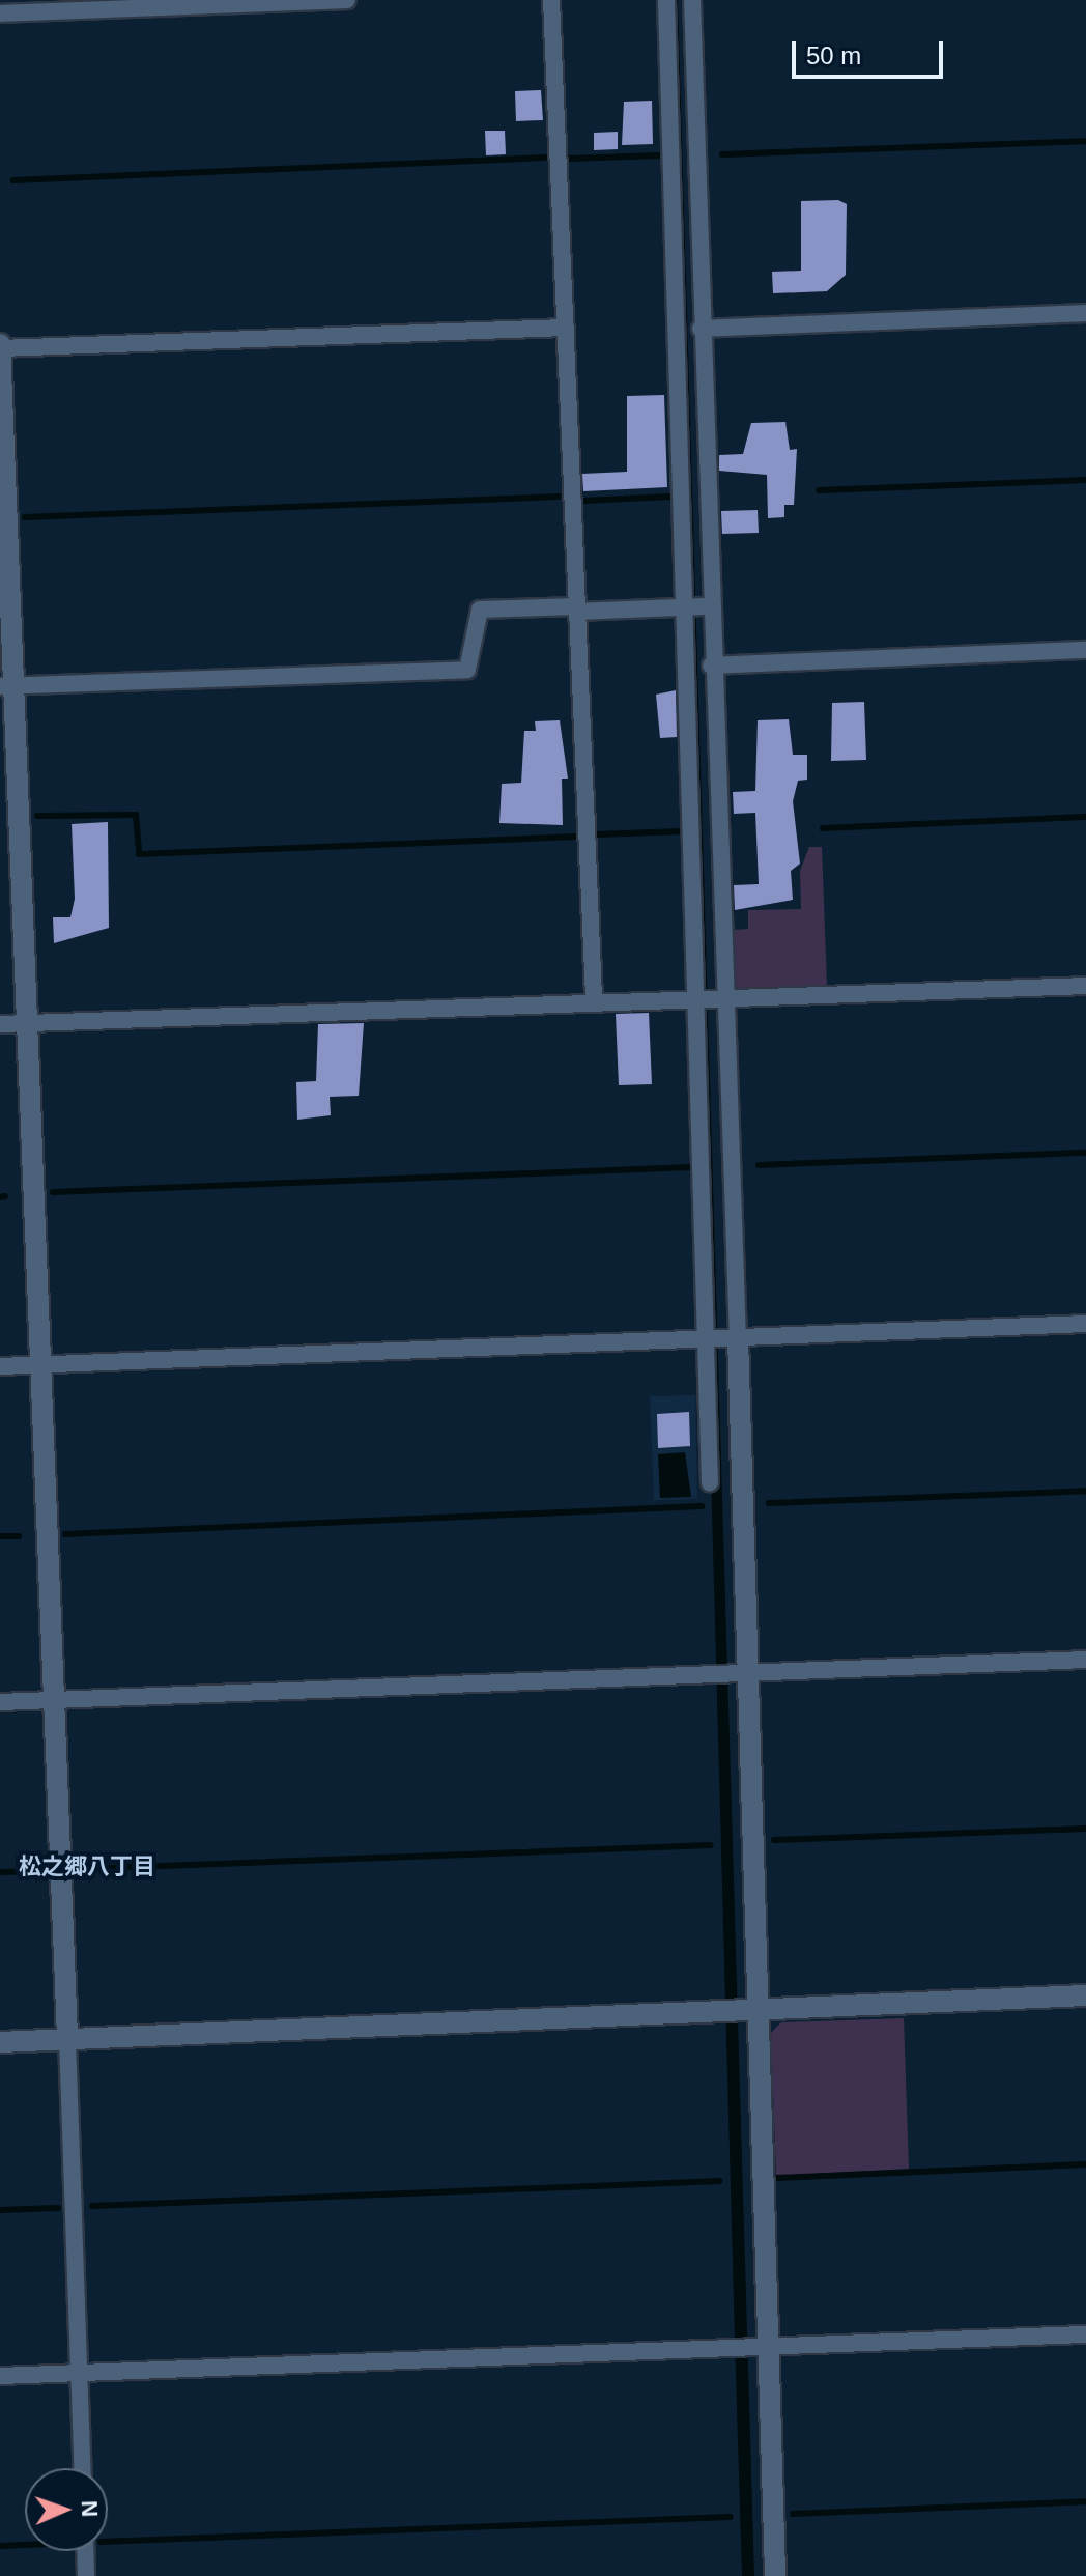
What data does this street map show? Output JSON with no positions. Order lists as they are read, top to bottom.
{
  "districts": ["松之郷八丁目"],
  "scale_bar": "50 m",
  "north": "right"
}
